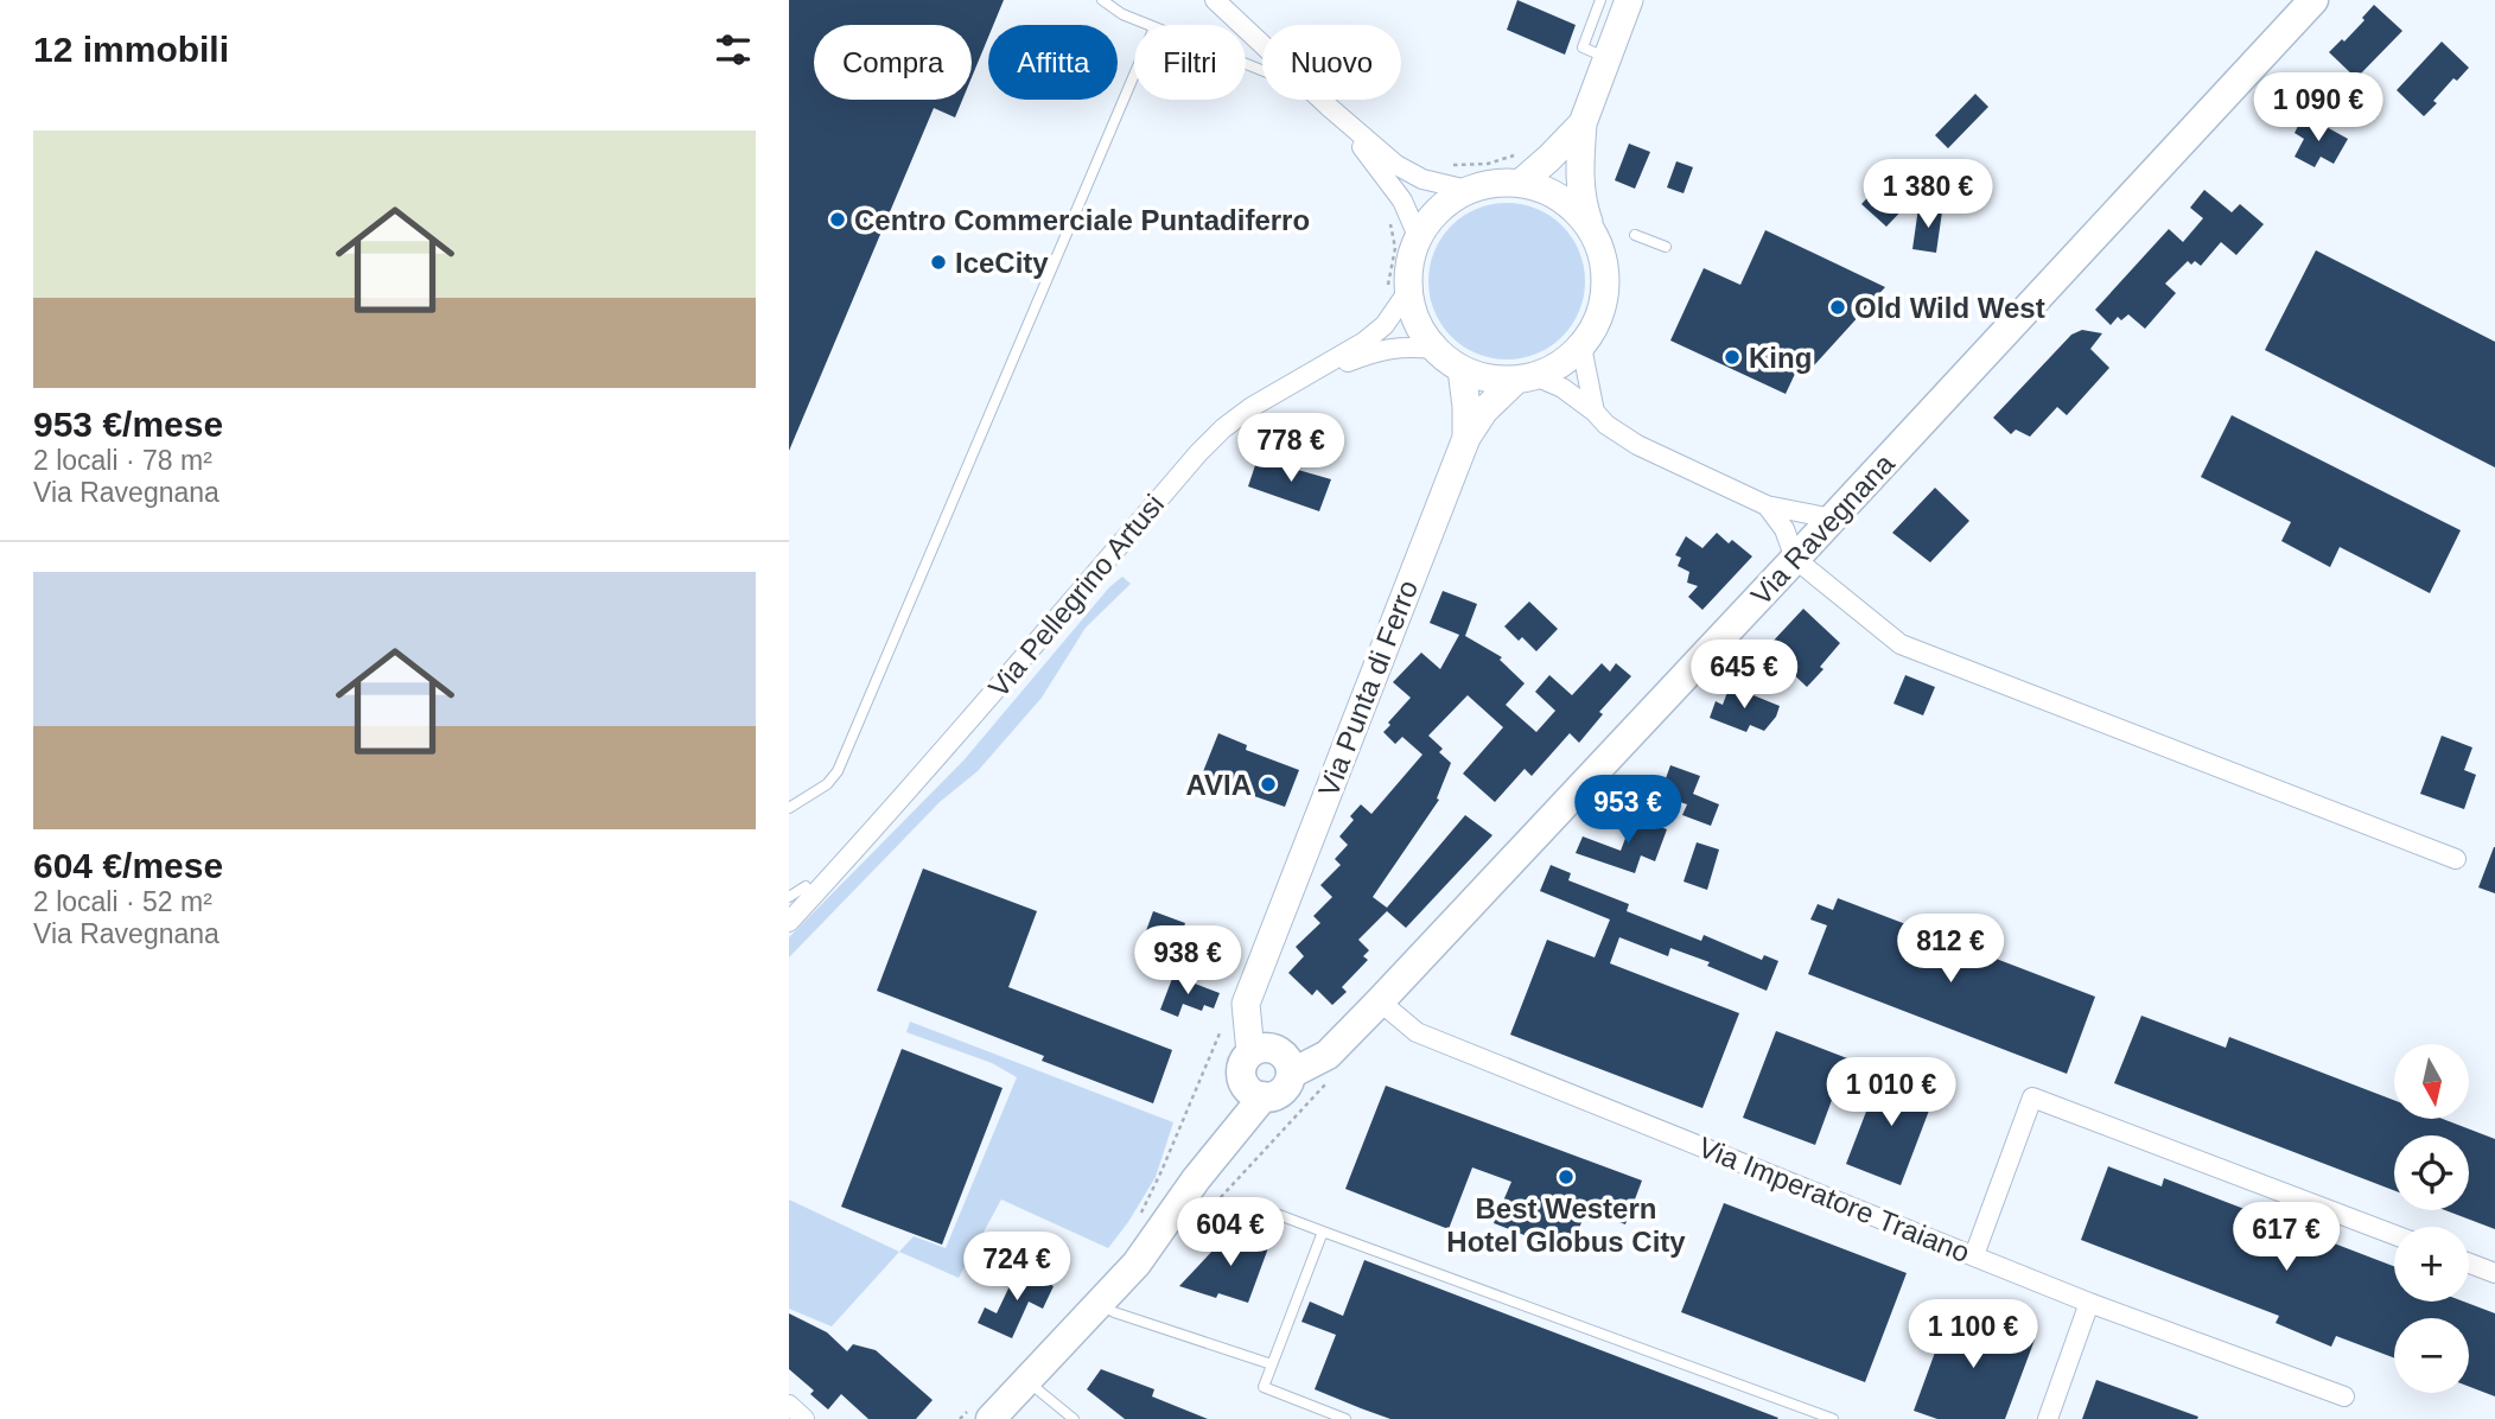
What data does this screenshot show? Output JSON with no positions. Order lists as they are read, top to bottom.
{
  "streets": {
    "main road": ["Via Ravegnana"],
    "street": ["Via Pellegrino Artusi", "Via Punta di Ferro", "Via Imperatore Traiano"]
  },
  "crossings": [
    ["Via Ravegnana", "Via Punta di Ferro"],
    ["Via Ravegnana", "Via Imperatore Traiano"]
  ],
  "places": [
    "Centro Commerciale Puntadiferro",
    "IceCity",
    "Old Wild West",
    "King",
    "AVIA",
    "Best Western Hotel Globus City"
  ],
  "north": "bottom",
  "page": {
    "heading": "12 immobili",
    "chip": [
      "Compra",
      "Affitta",
      "Filtri",
      "Nuovo"
    ],
    "price": [
      "1 090 €",
      "1 380 €",
      "778 €",
      "645 €",
      "953 €",
      "812 €",
      "938 €",
      "1 010 €",
      "604 €",
      "617 €",
      "724 €",
      "1 100 €"
    ],
    "list": [
      {
        "name": "953 €/mese",
        "note": "2 locali · 78 m² · Via Ravegnana"
      },
      {
        "name": "604 €/mese",
        "note": "2 locali · 52 m² · Via Ravegnana"
      }
    ],
    "map_buttons": ["+", "−"]
  }
}
